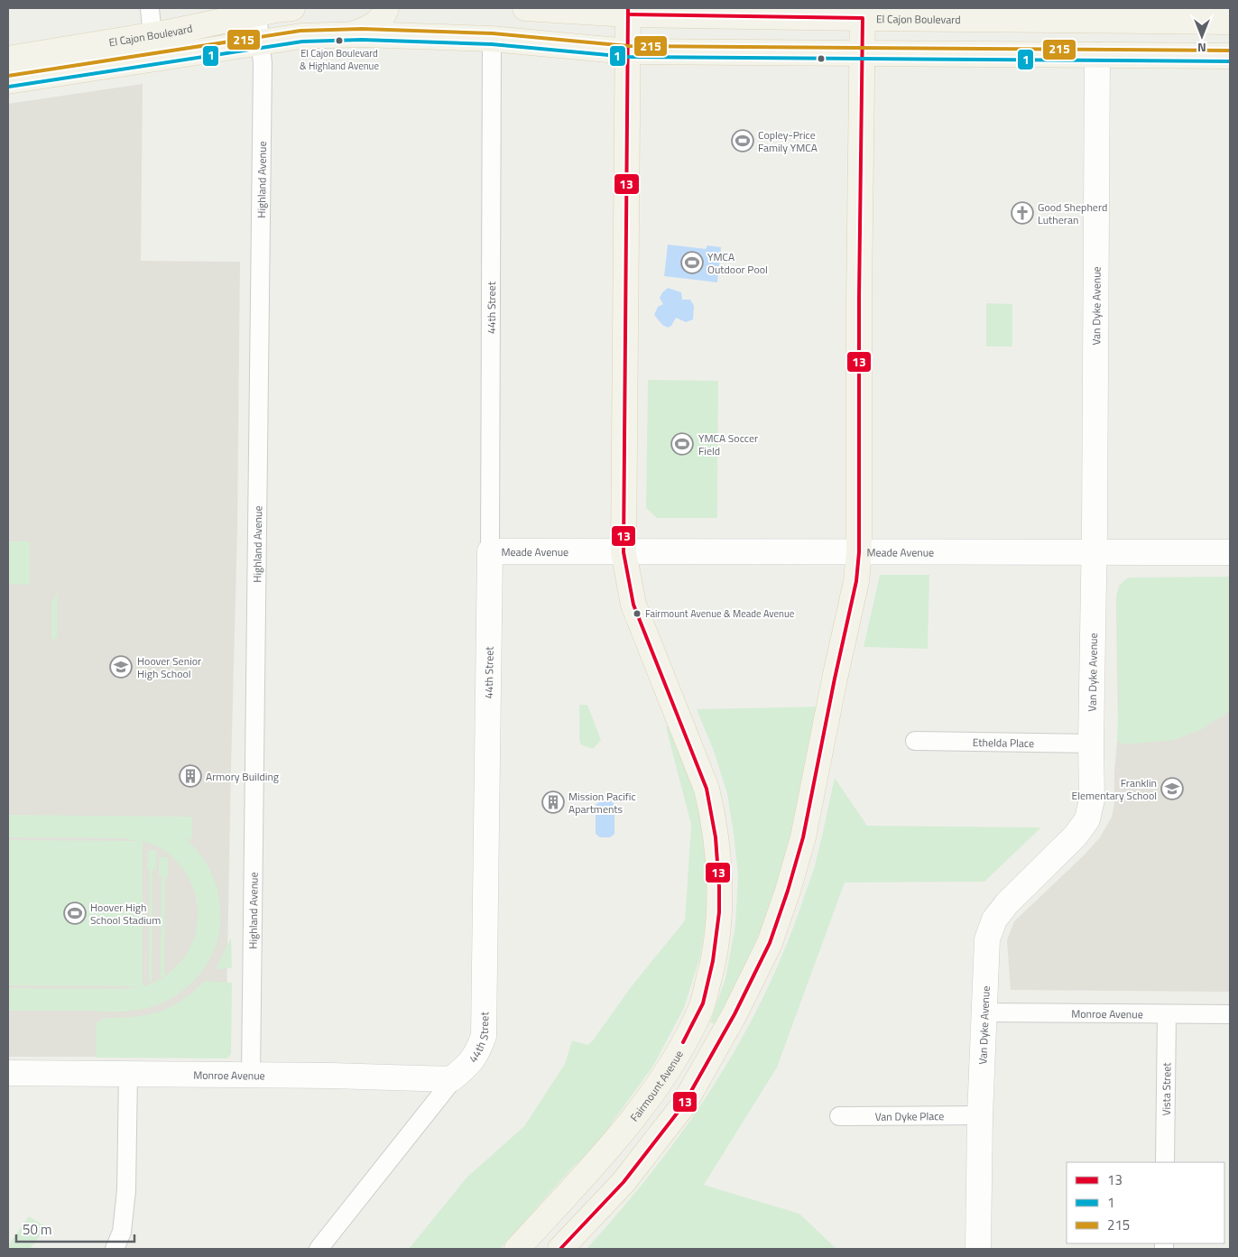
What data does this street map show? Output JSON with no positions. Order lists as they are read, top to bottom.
{
  "streets": {
    "main road": ["El Cajon Boulevard", "Fairmount Avenue"],
    "street": [
      "Highland Avenue",
      "Van Dyke Avenue",
      "44th Street",
      "Meade Avenue",
      "Ethelda Place",
      "Monroe Avenue",
      "Vista Street",
      "Van Dyke Place"
    ]
  },
  "crossings": [
    ["El Cajon Boulevard", "Highland Avenue"],
    ["El Cajon Boulevard", "Van Dyke Avenue"],
    ["El Cajon Boulevard", "44th Street"],
    ["El Cajon Boulevard", "Fairmount Avenue"],
    ["Highland Avenue", "Monroe Avenue"],
    ["Van Dyke Avenue", "Meade Avenue"],
    ["Van Dyke Avenue", "Ethelda Place"],
    ["Van Dyke Avenue", "Monroe Avenue"],
    ["Van Dyke Avenue", "Van Dyke Place"],
    ["44th Street", "Meade Avenue"],
    ["44th Street", "Monroe Avenue"],
    ["Meade Avenue", "Fairmount Avenue"],
    ["Monroe Avenue", "Vista Street"]
  ],
  "places": {
    "other": ["El Cajon Boulevard & Highland Avenue", "Fairmount Avenue & Meade Avenue"],
    "sports": [
      "Copley-Price Family YMCA",
      "YMCA Outdoor Pool",
      "YMCA Soccer Field",
      "Hoover High School Stadium"
    ],
    "church": ["Good Shepherd Lutheran"],
    "school or university": ["Hoover Senior High School", "Franklin Elementary School"],
    "building": ["Armory Building", "Mission Pacific Apartments"]
  },
  "lines": ["transit line 13", "transit line 215", "transit line 1"],
  "legend": ["13", "1", "215"],
  "scale_bar": "50 m",
  "north": "bottom"
}
